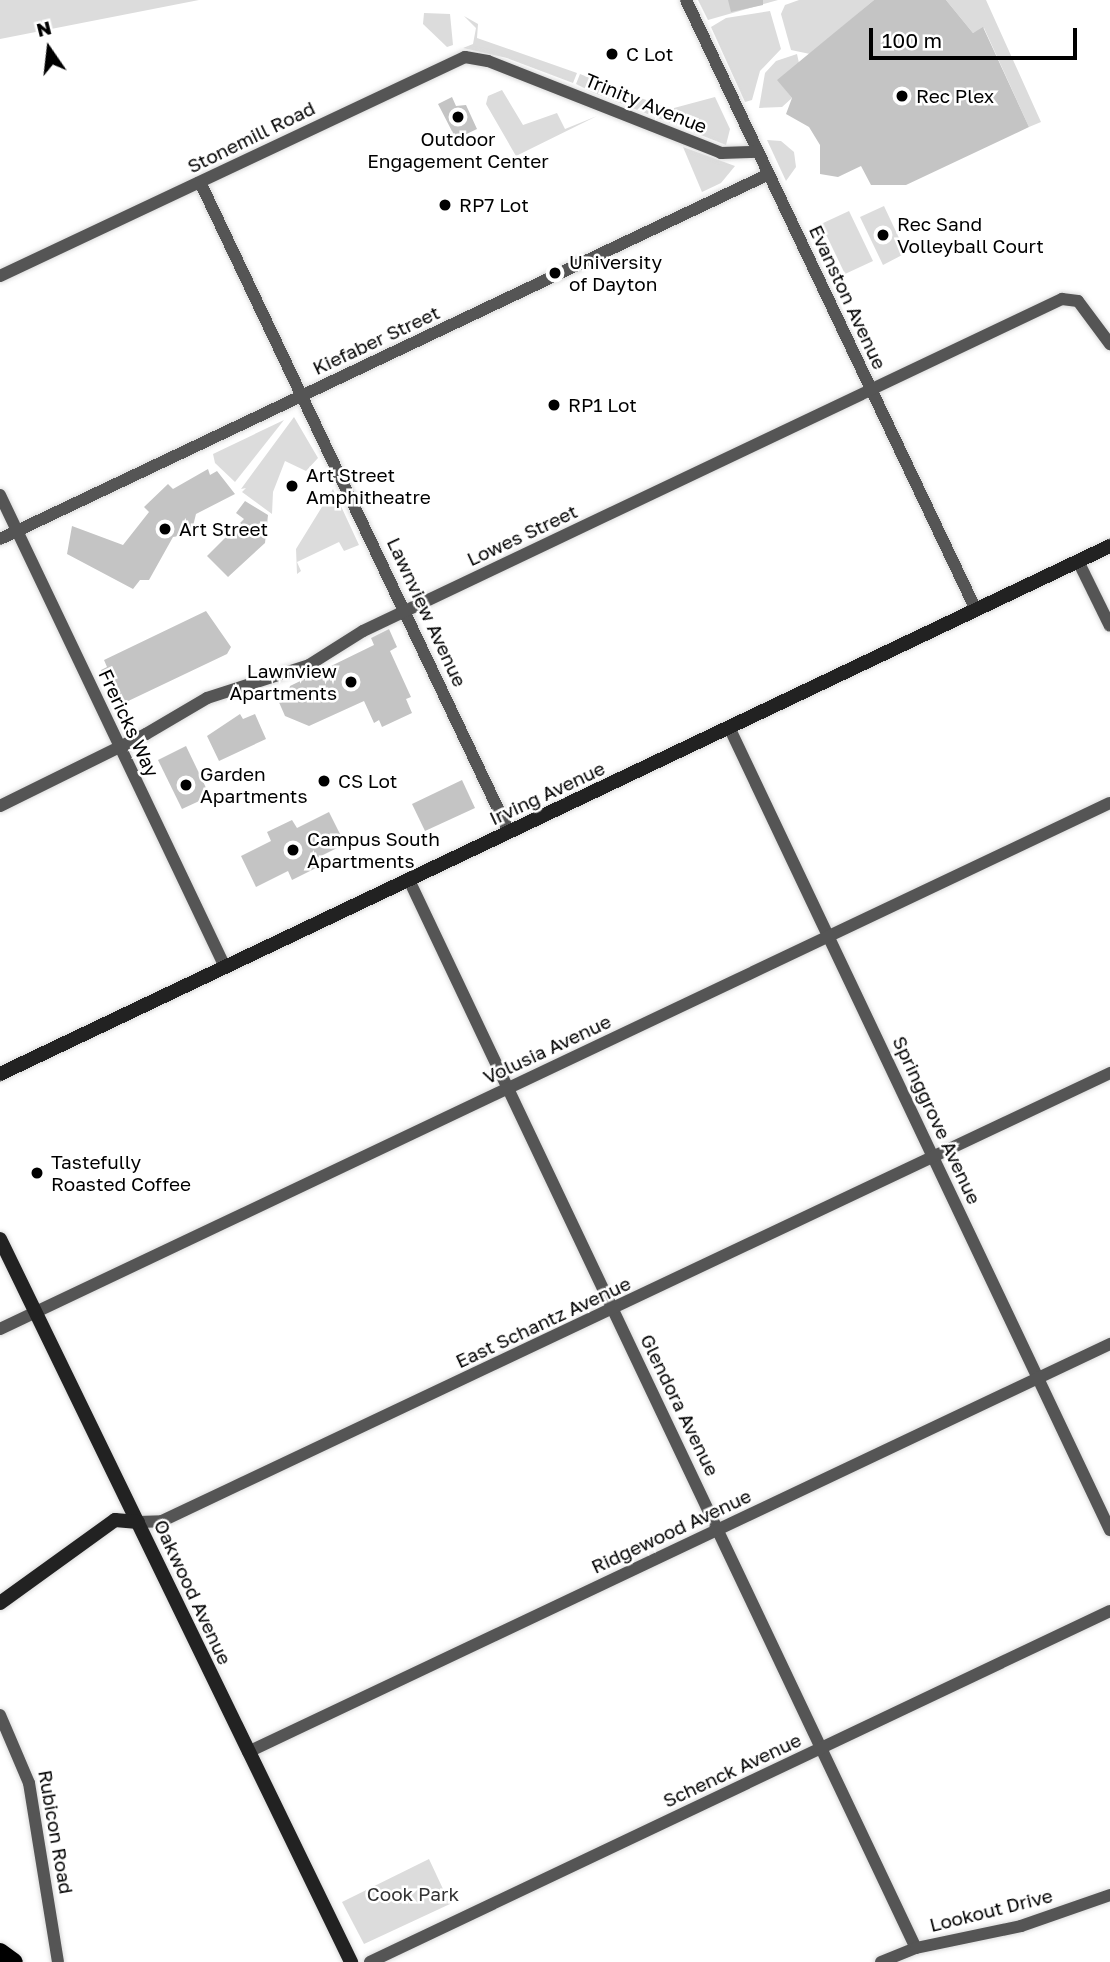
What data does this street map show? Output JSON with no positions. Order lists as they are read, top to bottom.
{
  "streets": {
    "street": [
      "Trinity Avenue",
      "Stonemill Road",
      "Evanston Avenue",
      "Kiefaber Street",
      "Lowes Street",
      "Lawnview Avenue",
      "Frericks Way",
      "Irving Avenue",
      "Volusia Avenue",
      "Springgrove Avenue",
      "East Schantz Avenue",
      "Glendora Avenue",
      "Ridgewood Avenue",
      "Oakwood Avenue",
      "Schenck Avenue",
      "Rubicon Road",
      "Lookout Drive"
    ]
  },
  "crossings": [
    ["Trinity Avenue", "Stonemill Road"],
    ["Trinity Avenue", "Evanston Avenue"],
    ["Stonemill Road", "Lawnview Avenue"],
    ["Evanston Avenue", "Kiefaber Street"],
    ["Evanston Avenue", "Lowes Street"],
    ["Evanston Avenue", "Irving Avenue"],
    ["Kiefaber Street", "Lawnview Avenue"],
    ["Kiefaber Street", "Frericks Way"],
    ["Lowes Street", "Lawnview Avenue"],
    ["Lowes Street", "Frericks Way"],
    ["Lawnview Avenue", "Irving Avenue"],
    ["Frericks Way", "Irving Avenue"],
    ["Irving Avenue", "Springgrove Avenue"],
    ["Irving Avenue", "Glendora Avenue"],
    ["Volusia Avenue", "Springgrove Avenue"],
    ["Volusia Avenue", "Glendora Avenue"],
    ["Volusia Avenue", "Oakwood Avenue"],
    ["Springgrove Avenue", "East Schantz Avenue"],
    ["Springgrove Avenue", "Ridgewood Avenue"],
    ["East Schantz Avenue", "Glendora Avenue"],
    ["East Schantz Avenue", "Oakwood Avenue"],
    ["Glendora Avenue", "Ridgewood Avenue"],
    ["Glendora Avenue", "Schenck Avenue"],
    ["Glendora Avenue", "Lookout Drive"],
    ["Ridgewood Avenue", "Oakwood Avenue"]
  ],
  "parks": ["Cook Park"],
  "places": [
    "C Lot",
    "Rec Plex",
    "Outdoor Engagement Center",
    "RP7 Lot",
    "Rec Sand Volleyball Court",
    "University of Dayton",
    "RP1 Lot",
    "Art Street Amphitheatre",
    "Art Street",
    "Lawnview Apartments",
    "CS Lot",
    "Garden Apartments",
    "Campus South Apartments",
    "Tastefully Roasted Coffee"
  ],
  "scale_bar": "100 m",
  "north": "top"
}
